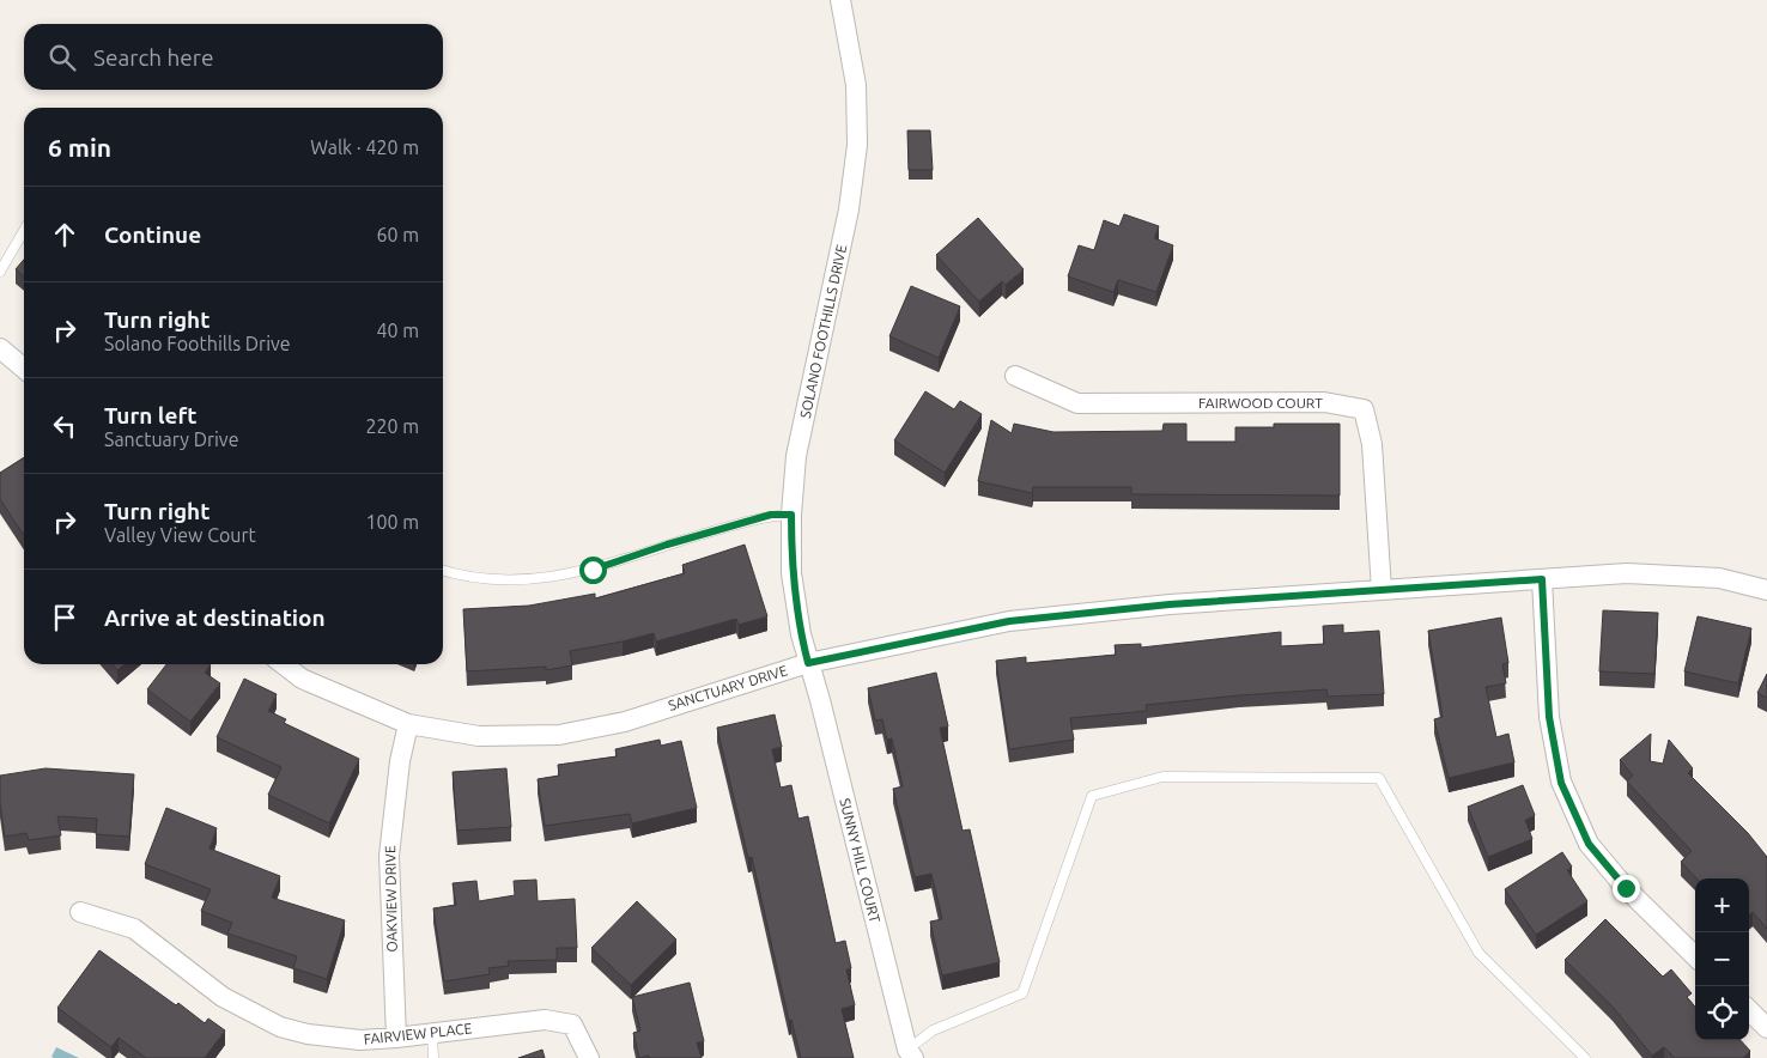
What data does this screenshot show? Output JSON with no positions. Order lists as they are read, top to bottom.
{
  "streets": {
    "street": [
      "SOLANO FOOTHILLS DRIVE",
      "FAIRWOOD COURT",
      "SANCTUARY DRIVE",
      "SUNNY HILL COURT",
      "OAKVIEW DRIVE",
      "FAIRVIEW PLACE"
    ]
  },
  "crossings": [
    ["SOLANO FOOTHILLS DRIVE", "SANCTUARY DRIVE"],
    ["SOLANO FOOTHILLS DRIVE", "SUNNY HILL COURT"],
    ["FAIRWOOD COURT", "SANCTUARY DRIVE"],
    ["SANCTUARY DRIVE", "SUNNY HILL COURT"],
    ["SANCTUARY DRIVE", "OAKVIEW DRIVE"],
    ["OAKVIEW DRIVE", "FAIRVIEW PLACE"]
  ],
  "page": {
    "search": "Search here",
    "heading": ["6 min", "Walk · 420 m"],
    "list": [
      ["Continue", "60 m"],
      ["Turn right", "Solano Foothills Drive", "40 m"],
      ["Turn left", "Sanctuary Drive", "220 m"],
      ["Turn right", "Valley View Court", "100 m"],
      "Arrive at destination"
    ],
    "map_buttons": ["+", "−"]
  }
}
